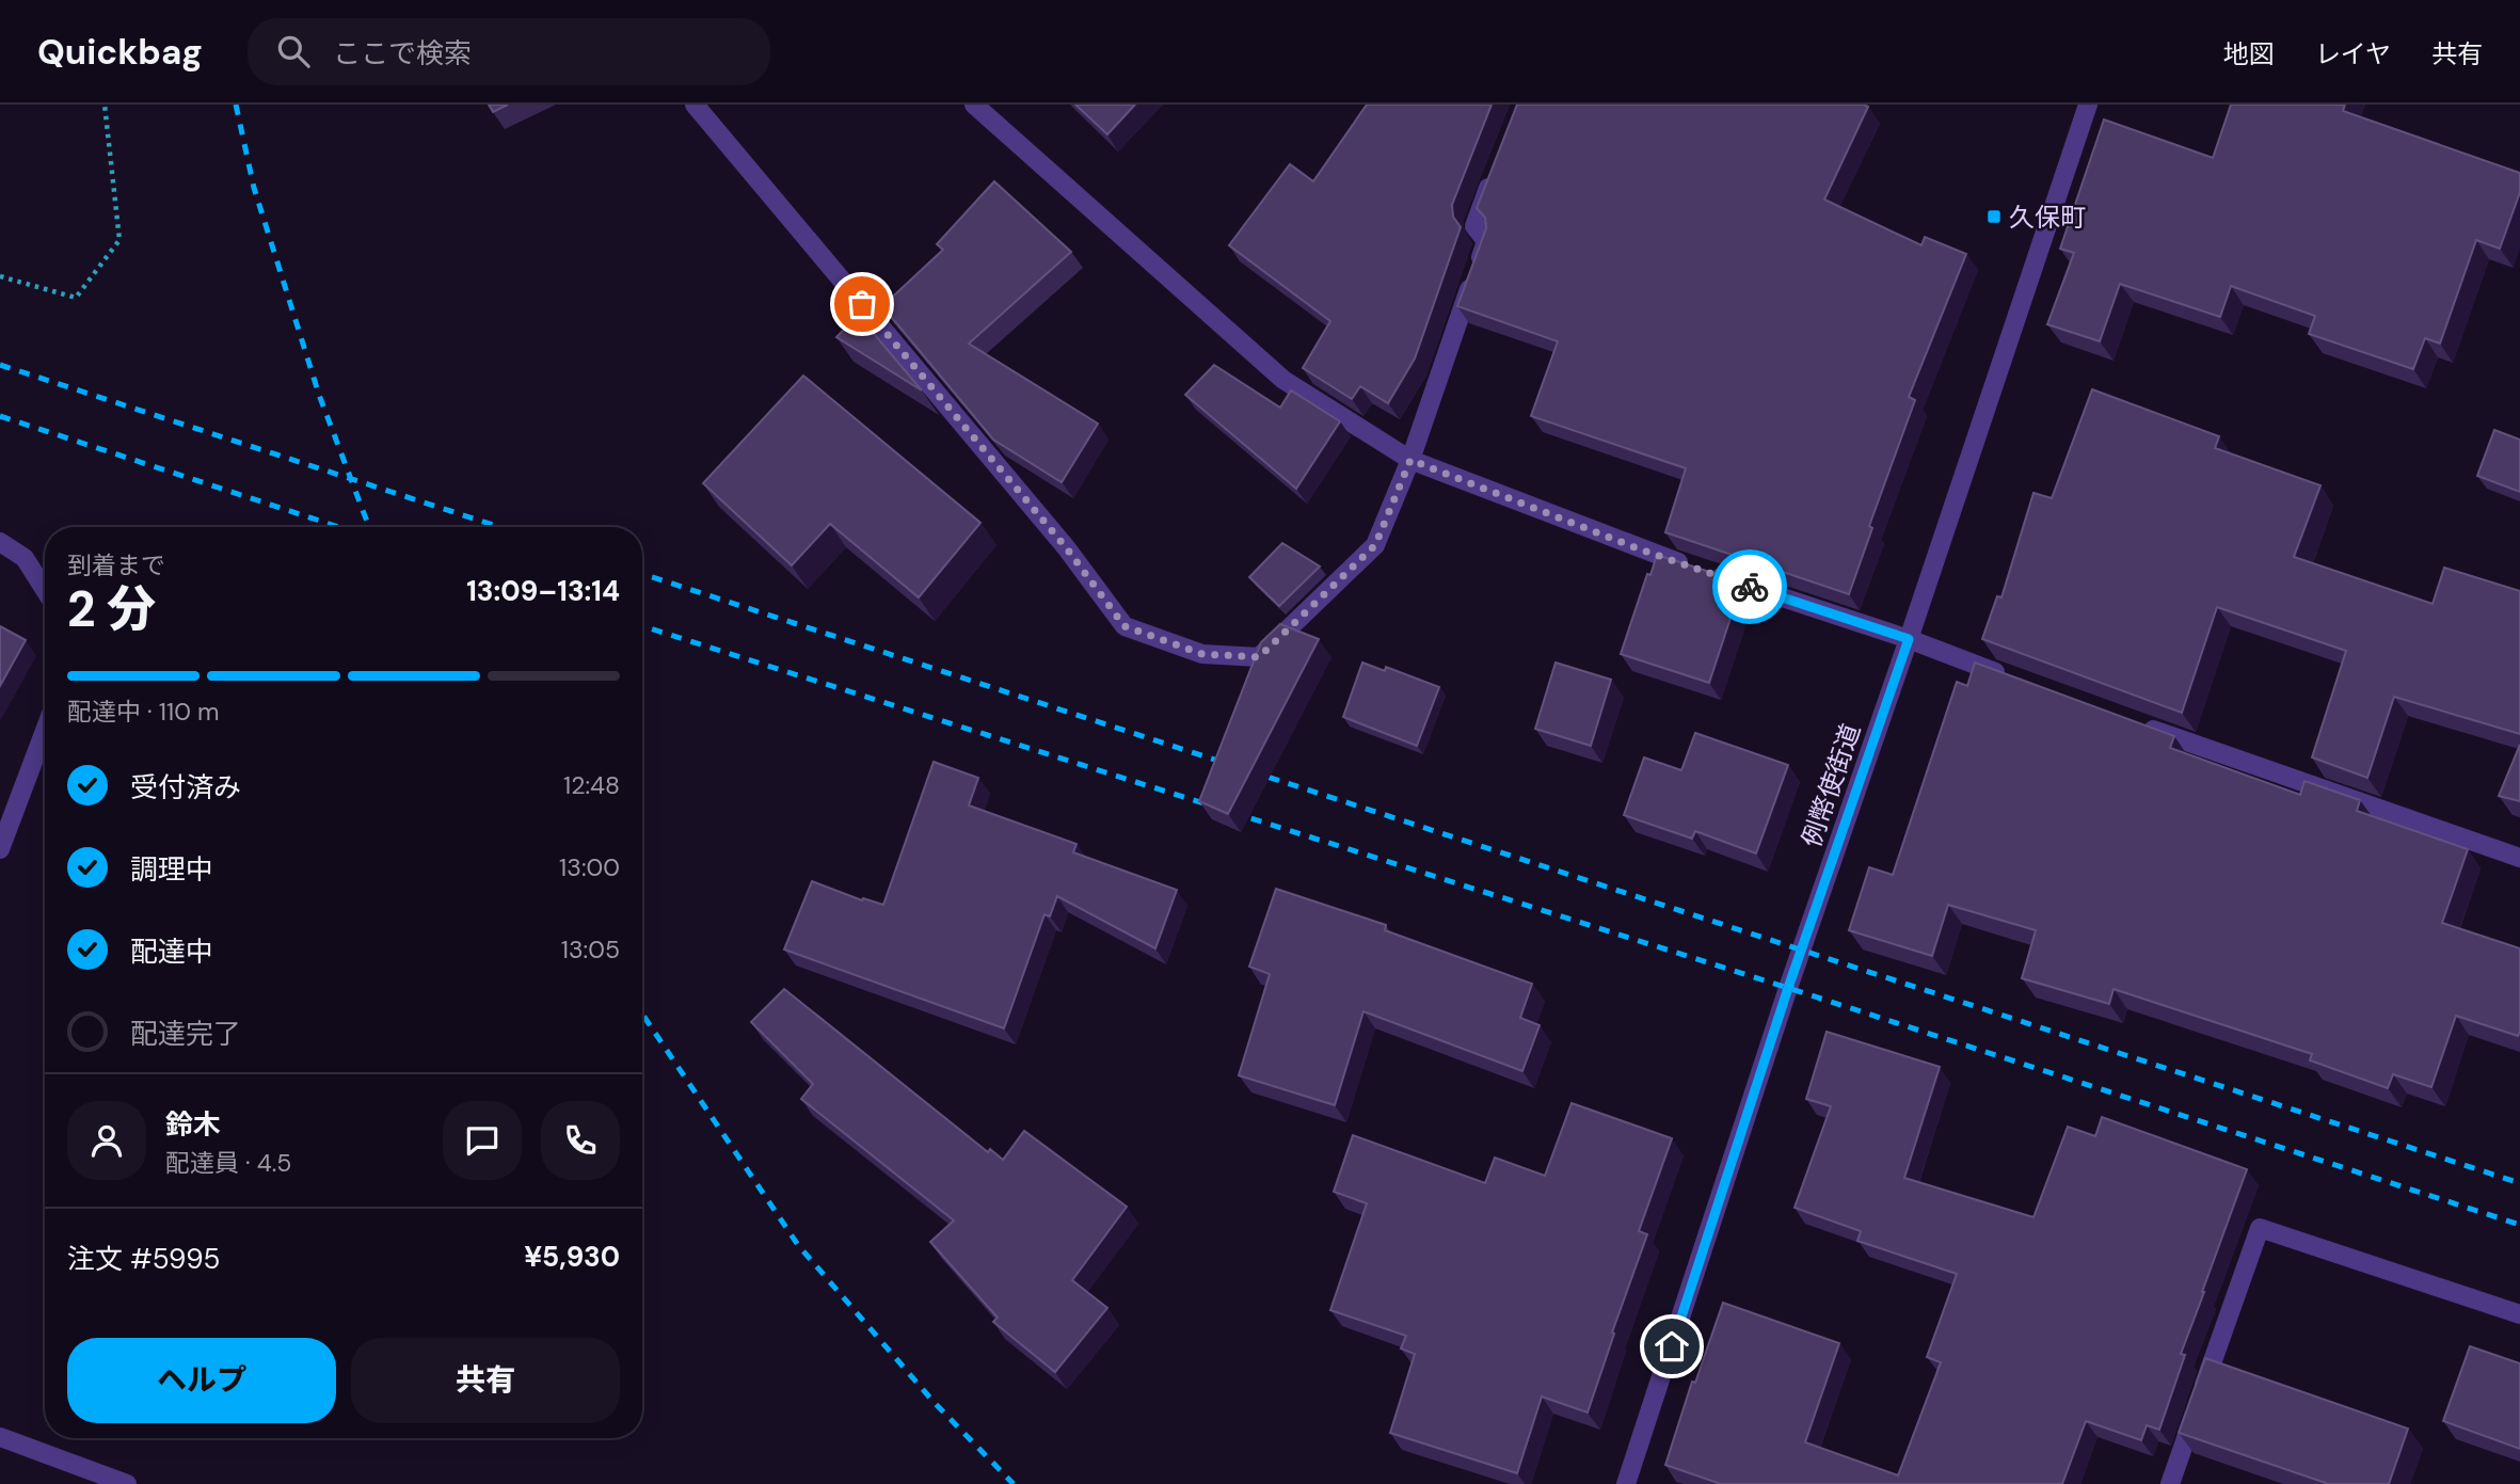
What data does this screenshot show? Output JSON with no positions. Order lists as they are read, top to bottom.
{
  "streets": {
    "street": ["例幣使街道"]
  },
  "places": {
    "transit": ["久保町"]
  },
  "page": {
    "header": "Quickbag",
    "search": "ここで検索",
    "nav": ["地図", "レイヤ", "共有"],
    "heading": ["2 分", "到着まで", "13:09–13:14"],
    "panel": [
      "鈴木",
      "配達員 · 4.5",
      "注文 #5995",
      "¥5,930"
    ],
    "bar": "配達中 · 110 m",
    "list": [
      ["受付済み", "12:48"],
      ["調理中", "13:00"],
      ["配達中", "13:05"],
      "配達完了"
    ],
    "buttons": ["ヘルプ", "共有"]
  }
}
